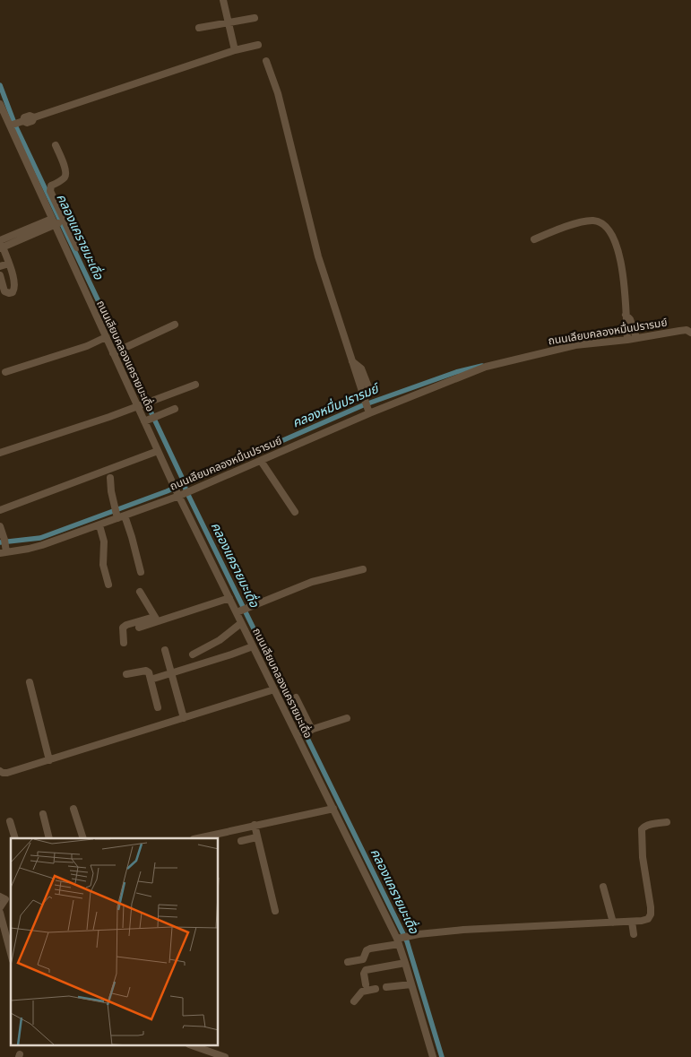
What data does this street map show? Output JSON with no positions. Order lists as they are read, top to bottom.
{
  "streets": {
    "street": ["ถนนเลียบคลองหมื่นปรารมย์", "ถนนเลียบคลองแครายมะเดื่อ"]
  },
  "crossings": [
    ["ถนนเลียบคลองหมื่นปรารมย์", "ถนนเลียบคลองแครายมะเดื่อ"]
  ],
  "water": ["คลองแครายมะเดื่อ", "คลองหมื่นปรารมย์"]
}
